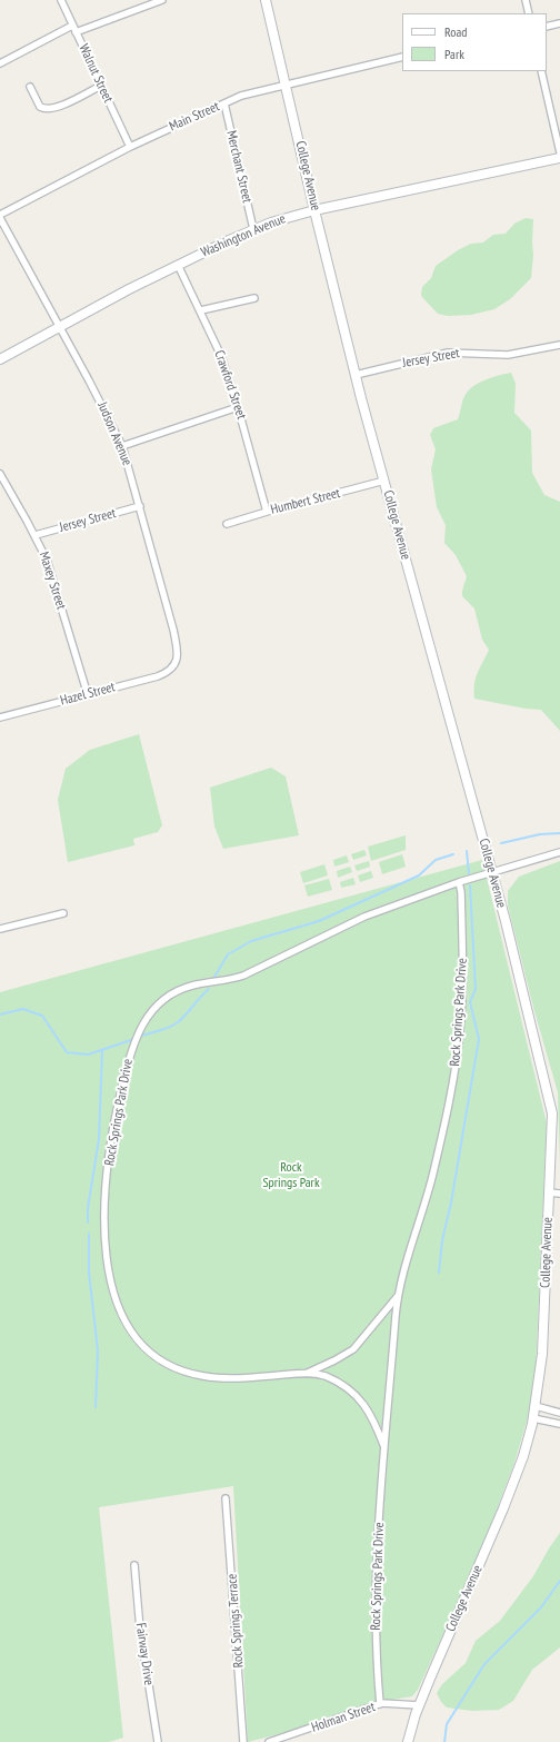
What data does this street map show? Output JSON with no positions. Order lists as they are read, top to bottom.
{
  "streets": {
    "main road": ["College Avenue", "Washington Avenue"],
    "street": [
      "Walnut Street",
      "Main Street",
      "Merchant Street",
      "Jersey Street",
      "Crawford Street",
      "Judson Avenue",
      "Humbert Street",
      "Maxey Street",
      "Hazel Street",
      "Rock Springs Park Drive",
      "Rock Springs Terrace",
      "Fairway Drive",
      "Holman Street"
    ]
  },
  "crossings": [
    ["Walnut Street", "Main Street"],
    ["Main Street", "Merchant Street"],
    ["Main Street", "College Avenue"],
    ["Merchant Street", "Washington Avenue"],
    ["College Avenue", "Washington Avenue"],
    ["College Avenue", "Jersey Street"],
    ["College Avenue", "Humbert Street"],
    ["College Avenue", "Rock Springs Park Drive"],
    ["College Avenue", "Holman Street"],
    ["Washington Avenue", "Crawford Street"],
    ["Washington Avenue", "Judson Avenue"],
    ["Jersey Street", "Judson Avenue"],
    ["Jersey Street", "Maxey Street"],
    ["Crawford Street", "Humbert Street"],
    ["Judson Avenue", "Hazel Street"],
    ["Maxey Street", "Hazel Street"],
    ["Rock Springs Park Drive", "Holman Street"]
  ],
  "parks": ["Rock Springs Park"],
  "legend": ["Road", "Park"]
}
